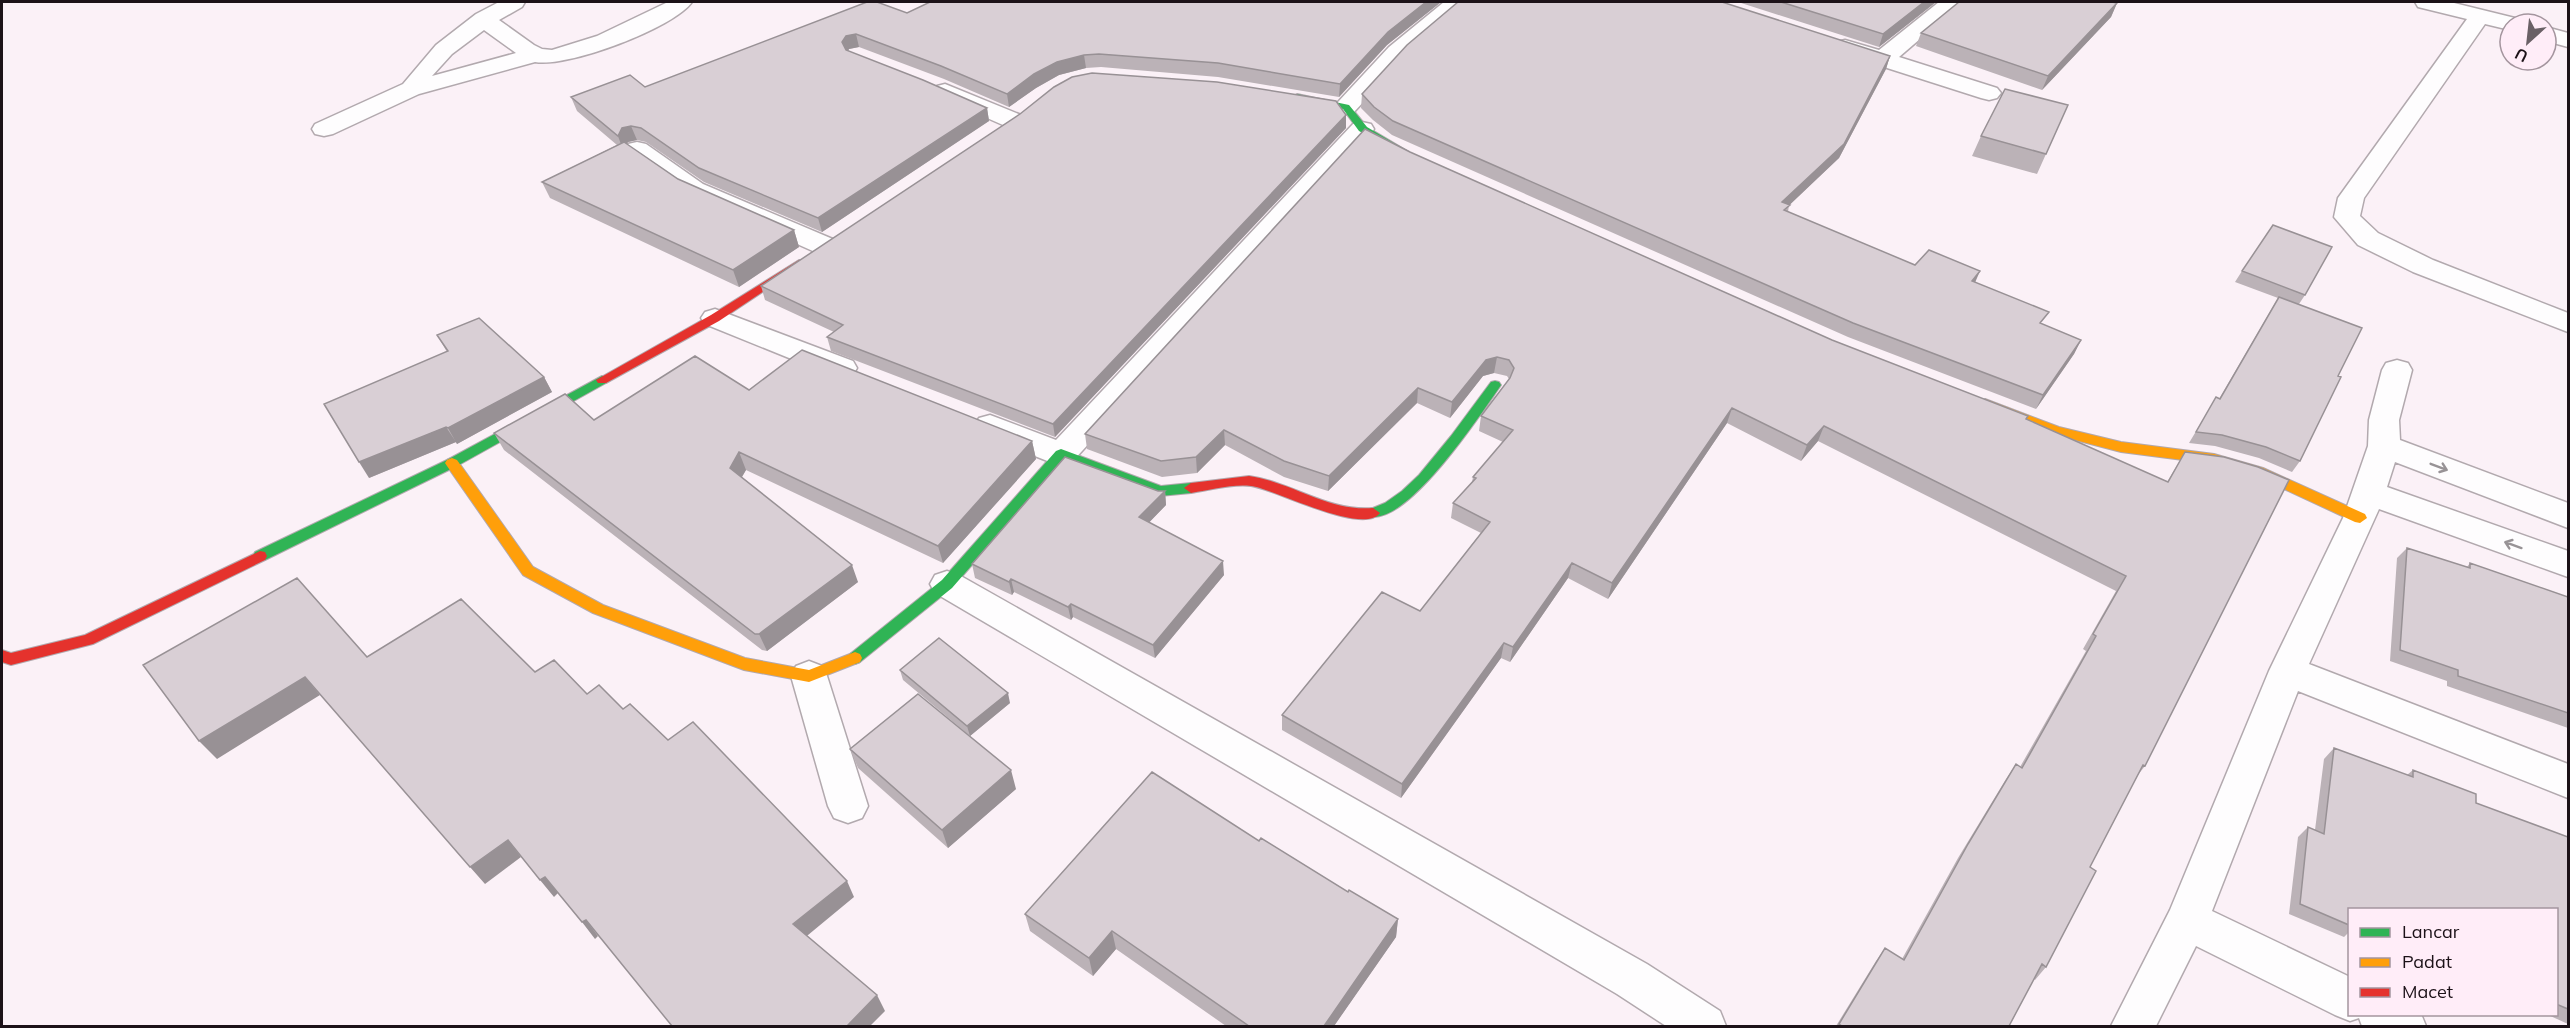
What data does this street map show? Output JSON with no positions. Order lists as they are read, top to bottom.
{
  "legend": ["Lancar", "Padat", "Macet"],
  "north": "bottom left"
}
